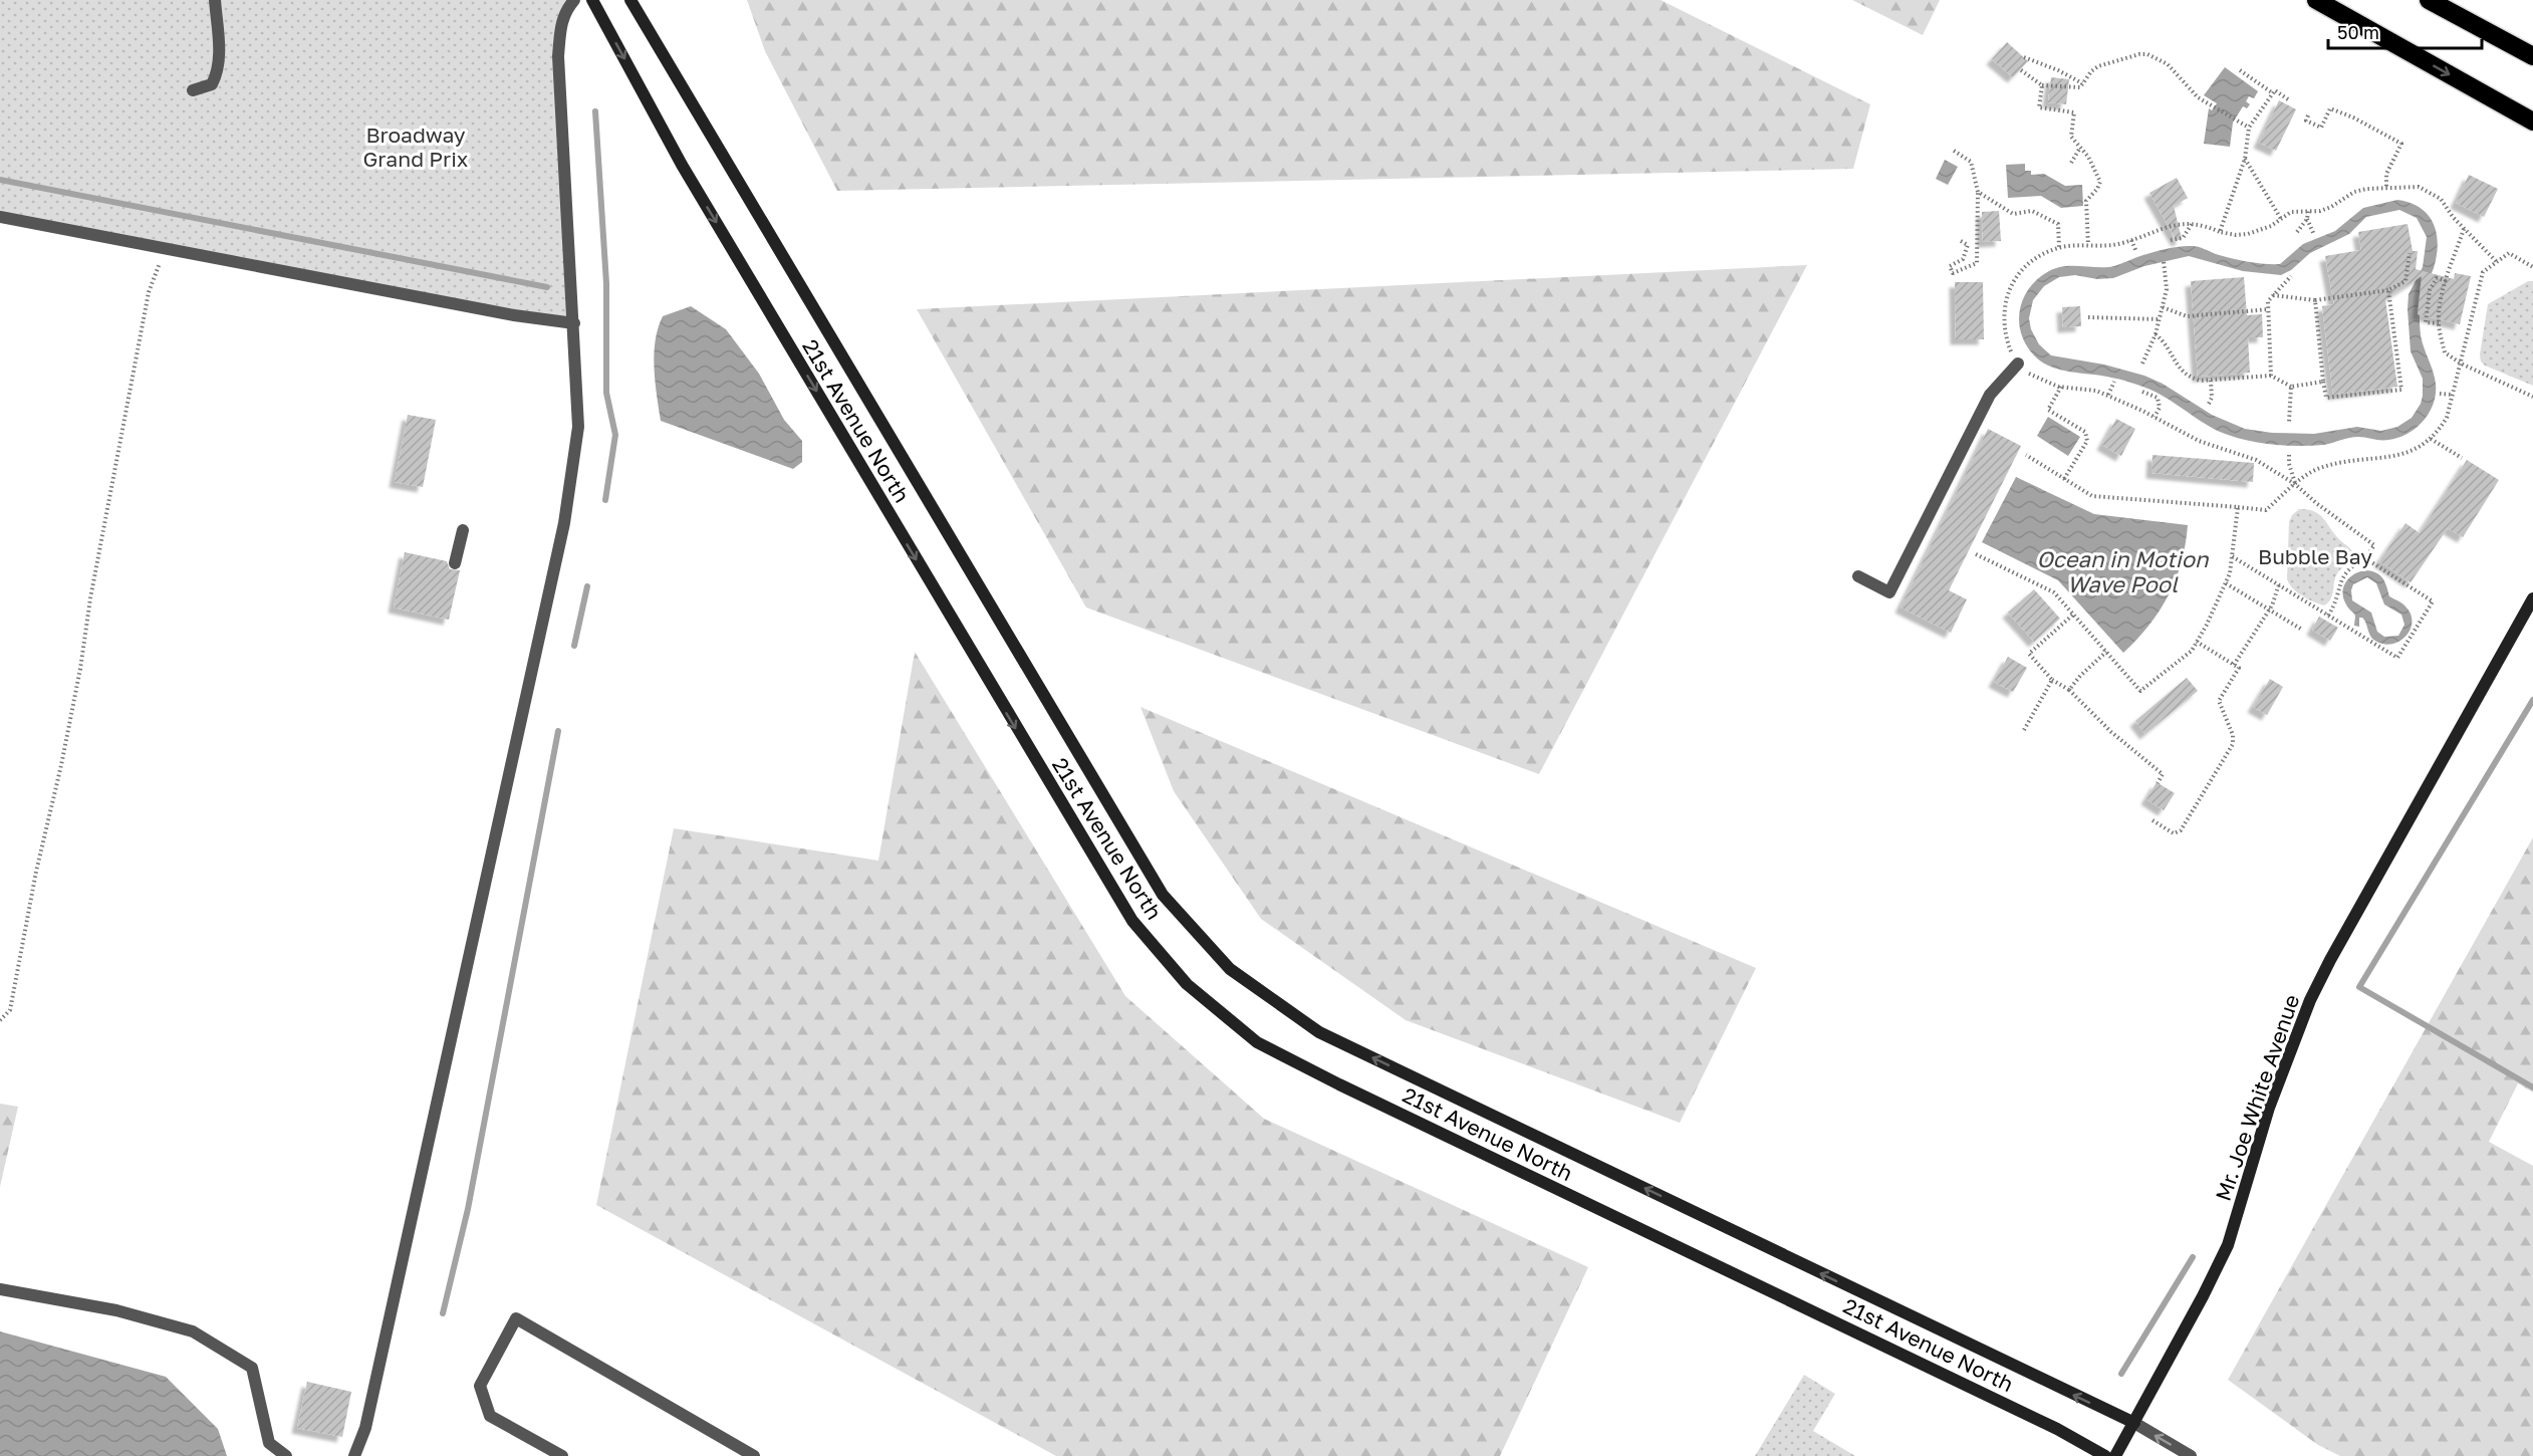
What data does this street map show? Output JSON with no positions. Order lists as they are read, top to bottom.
{
  "streets": {
    "street": ["21st Avenue North", "Mr. Joe White Avenue"]
  },
  "crossings": [
    ["21st Avenue North", "Mr. Joe White Avenue"]
  ],
  "water": ["Ocean in Motion Wave Pool"],
  "parks": ["Broadway Grand Prix", "Bubble Bay"],
  "scale_bar": "50 m"
}
